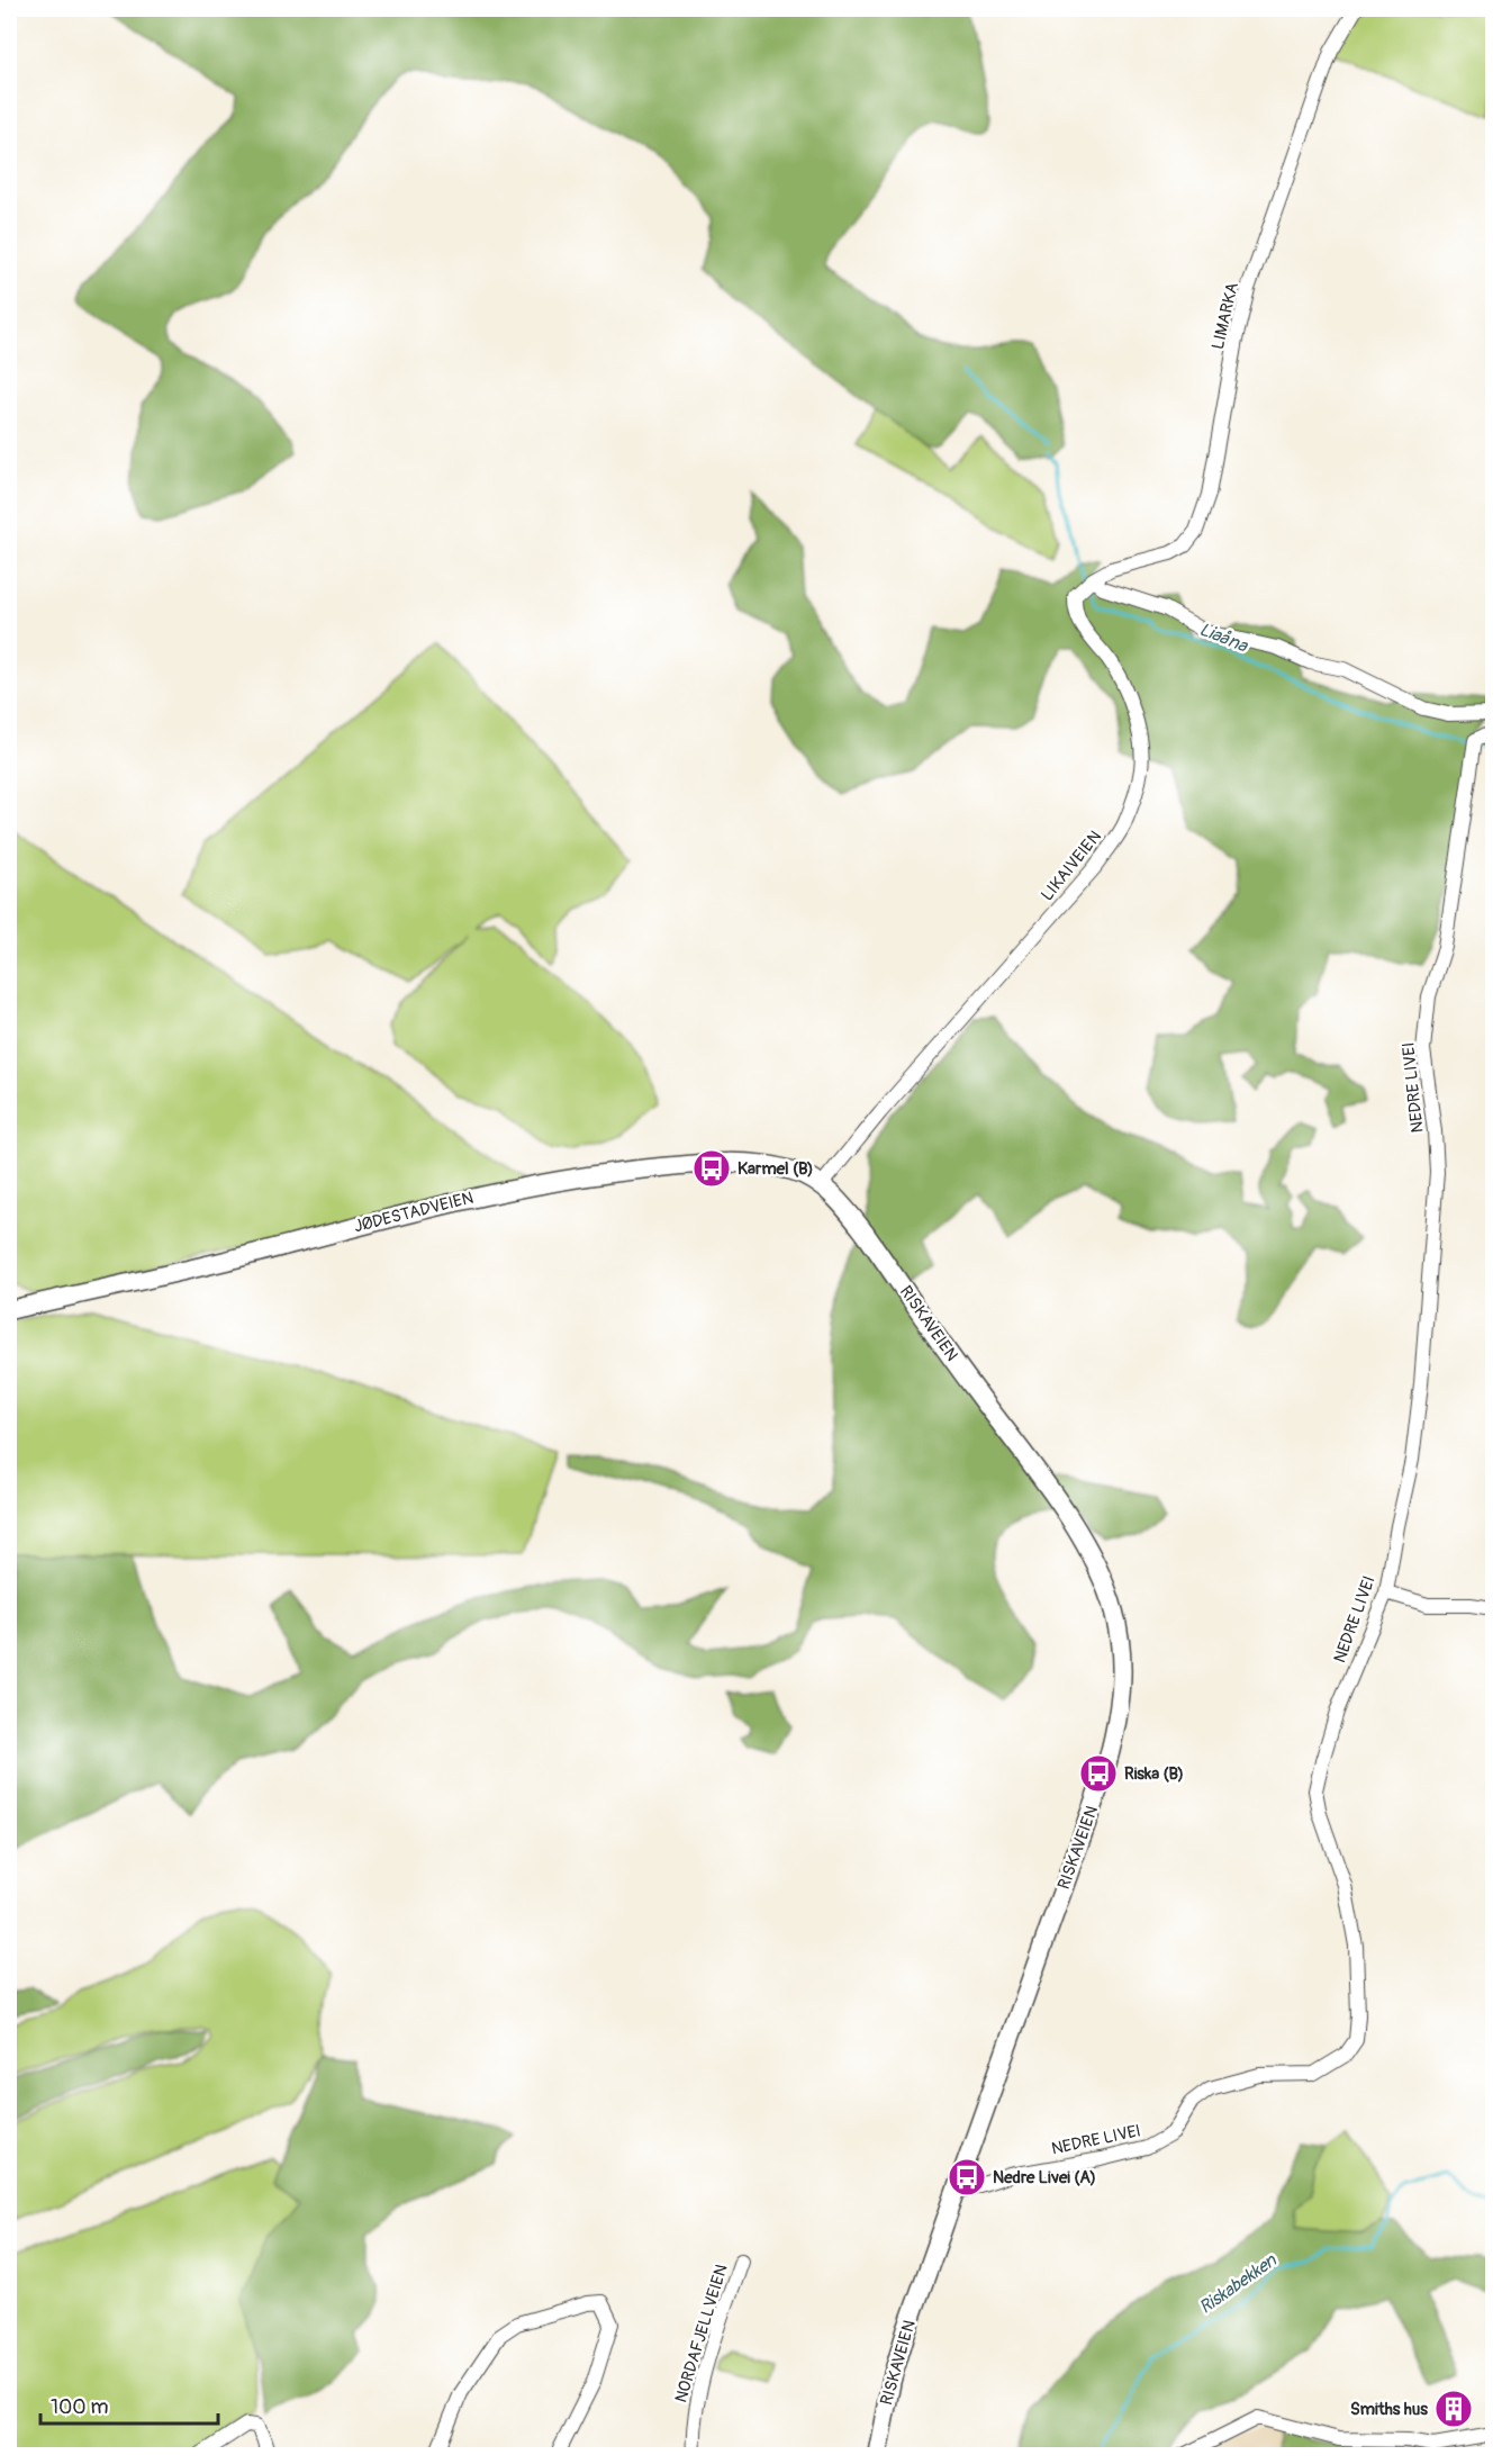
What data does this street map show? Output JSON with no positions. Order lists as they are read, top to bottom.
{
  "streets": {
    "main road": ["JØDESTADVEIEN", "RISKAVEIEN"],
    "street": [
      "LIMARKA",
      "LIKAIVEIEN",
      "NEDRE LIVEI",
      "NORDAFJELLVEIEN"
    ]
  },
  "crossings": [
    ["LIMARKA", "LIKAIVEIEN"],
    ["LIKAIVEIEN", "JØDESTADVEIEN"],
    ["LIKAIVEIEN", "RISKAVEIEN"],
    ["NEDRE LIVEI", "RISKAVEIEN"],
    ["JØDESTADVEIEN", "RISKAVEIEN"]
  ],
  "water": ["Liaåna", "Riskabekken"],
  "places": {
    "bus stop": ["Karmel (B)", "Riska (B)", "Nedre Livei (A)"],
    "building": ["Smiths hus"]
  },
  "scale_bar": "100 m"
}
